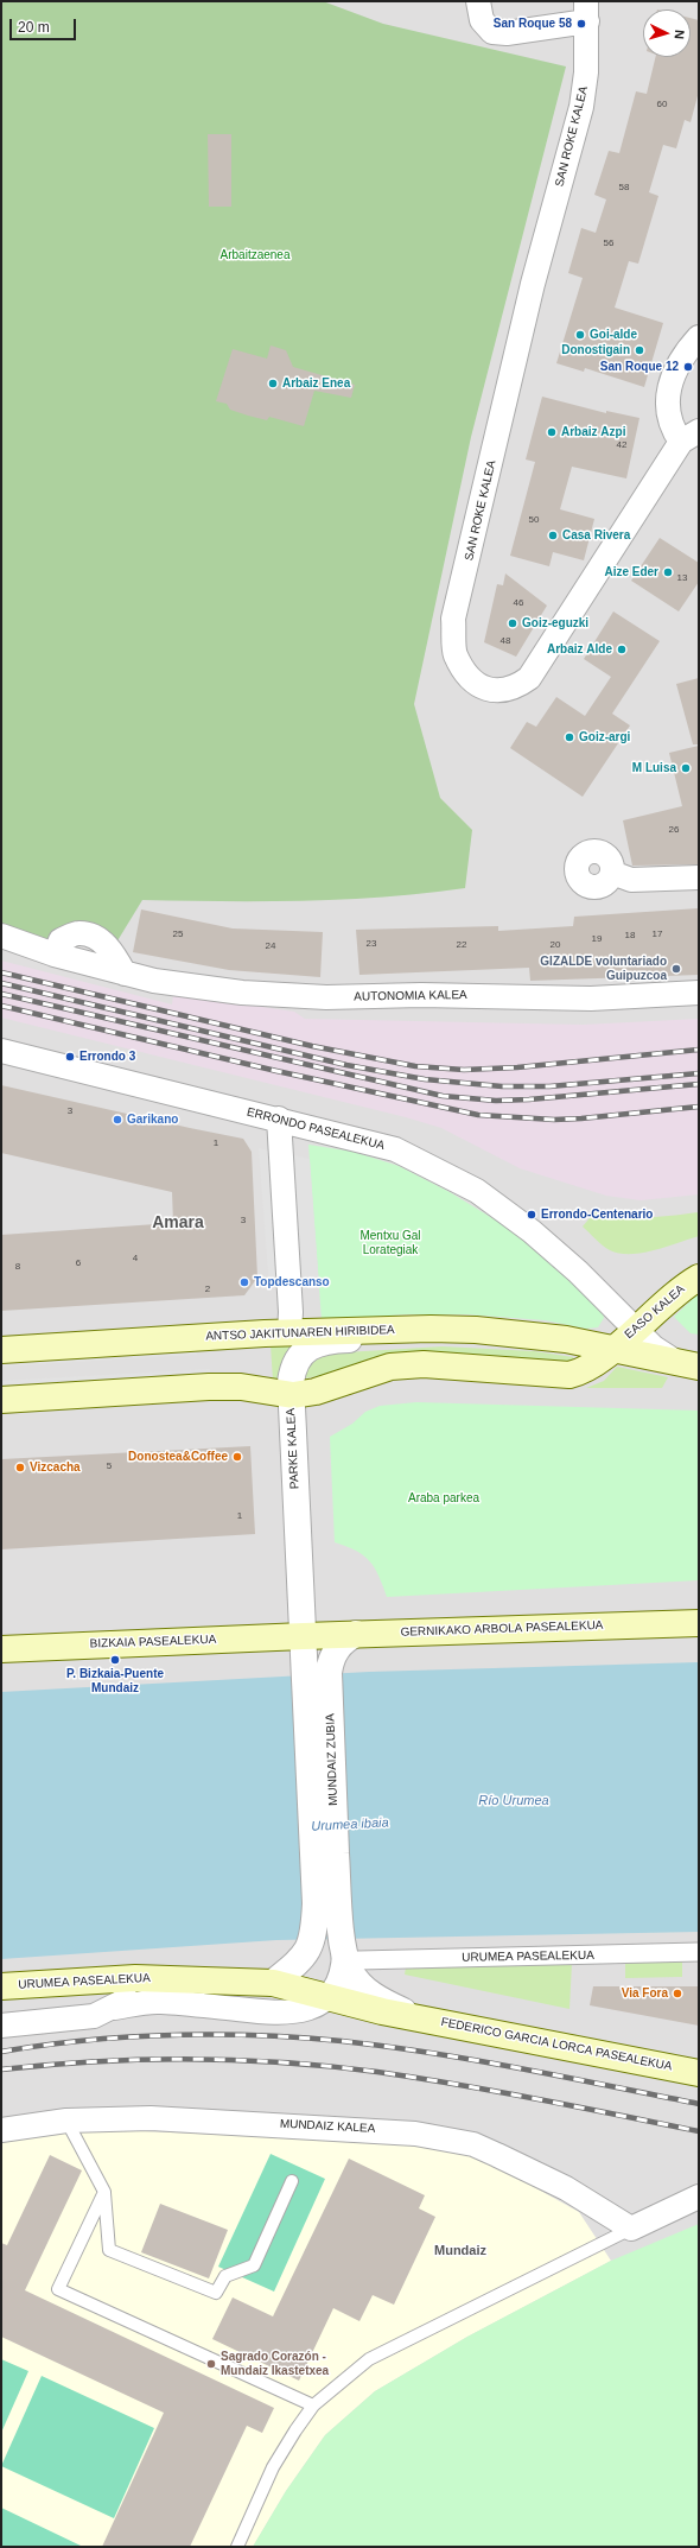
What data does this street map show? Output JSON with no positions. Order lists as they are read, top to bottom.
{
  "streets": {
    "main road": [
      "EASO KALEA",
      "ANTSO JAKITUNAREN HIRIBIDEA",
      "GERNIKAKO ARBOLA PASEALEKUA",
      "BIZKAIA PASEALEKUA",
      "URUMEA PASEALEKUA",
      "FEDERICO GARCIA LORCA PASEALEKUA"
    ],
    "street": [
      "SAN ROKE KALEA",
      "AUTONOMIA KALEA",
      "ERRONDO PASEALEKUA",
      "PARKE KALEA",
      "MUNDAIZ ZUBIA",
      "MUNDAIZ KALEA"
    ]
  },
  "crossings": [
    ["ERRONDO PASEALEKUA", "ANTSO JAKITUNAREN HIRIBIDEA"],
    ["EASO KALEA", "ANTSO JAKITUNAREN HIRIBIDEA"],
    ["ANTSO JAKITUNAREN HIRIBIDEA", "PARKE KALEA"],
    ["PARKE KALEA", "GERNIKAKO ARBOLA PASEALEKUA"],
    ["PARKE KALEA", "BIZKAIA PASEALEKUA"],
    ["PARKE KALEA", "MUNDAIZ ZUBIA"],
    ["GERNIKAKO ARBOLA PASEALEKUA", "BIZKAIA PASEALEKUA"],
    ["GERNIKAKO ARBOLA PASEALEKUA", "MUNDAIZ ZUBIA"],
    ["BIZKAIA PASEALEKUA", "MUNDAIZ ZUBIA"],
    ["MUNDAIZ ZUBIA", "URUMEA PASEALEKUA"],
    ["MUNDAIZ ZUBIA", "FEDERICO GARCIA LORCA PASEALEKUA"],
    ["URUMEA PASEALEKUA", "FEDERICO GARCIA LORCA PASEALEKUA"]
  ],
  "districts": ["Amara", "Mundaiz"],
  "water": ["Río Urumea", "Urumea ibaia"],
  "parks": ["Arbaitzaenea", "Mentxu Gal Lorategiak", "Araba parkea"],
  "places": [
    "San Roque 58",
    "Goi-alde",
    "Donostigain",
    "San Roque 12",
    "Arbaiz Enea",
    "Arbaiz Azpi",
    "Casa Rivera",
    "Aize Eder",
    "Goiz-eguzki",
    "Arbaiz Alde",
    "Goiz-argi",
    "M Luisa",
    "GIZALDE voluntariado Guipuzcoa",
    "Errondo 3",
    "Garikano",
    "Errondo-Centenario",
    "Topdescanso",
    "Donostea&Coffee",
    "Vizcacha",
    "P. Bizkaia-Puente Mundaiz",
    "Via Fora",
    "Sagrado Corazón - Mundaiz Ikastetxea"
  ],
  "house_numbers": [
    "60",
    "58",
    "56",
    "42",
    "50",
    "13",
    "46",
    "48",
    "26",
    "25",
    "17",
    "18",
    "19",
    "23",
    "22",
    "20",
    "24",
    "3",
    "1",
    "3",
    "4",
    "6",
    "8",
    "2",
    "5",
    "1"
  ],
  "scale_bar": "20 m",
  "north": "right"
}
